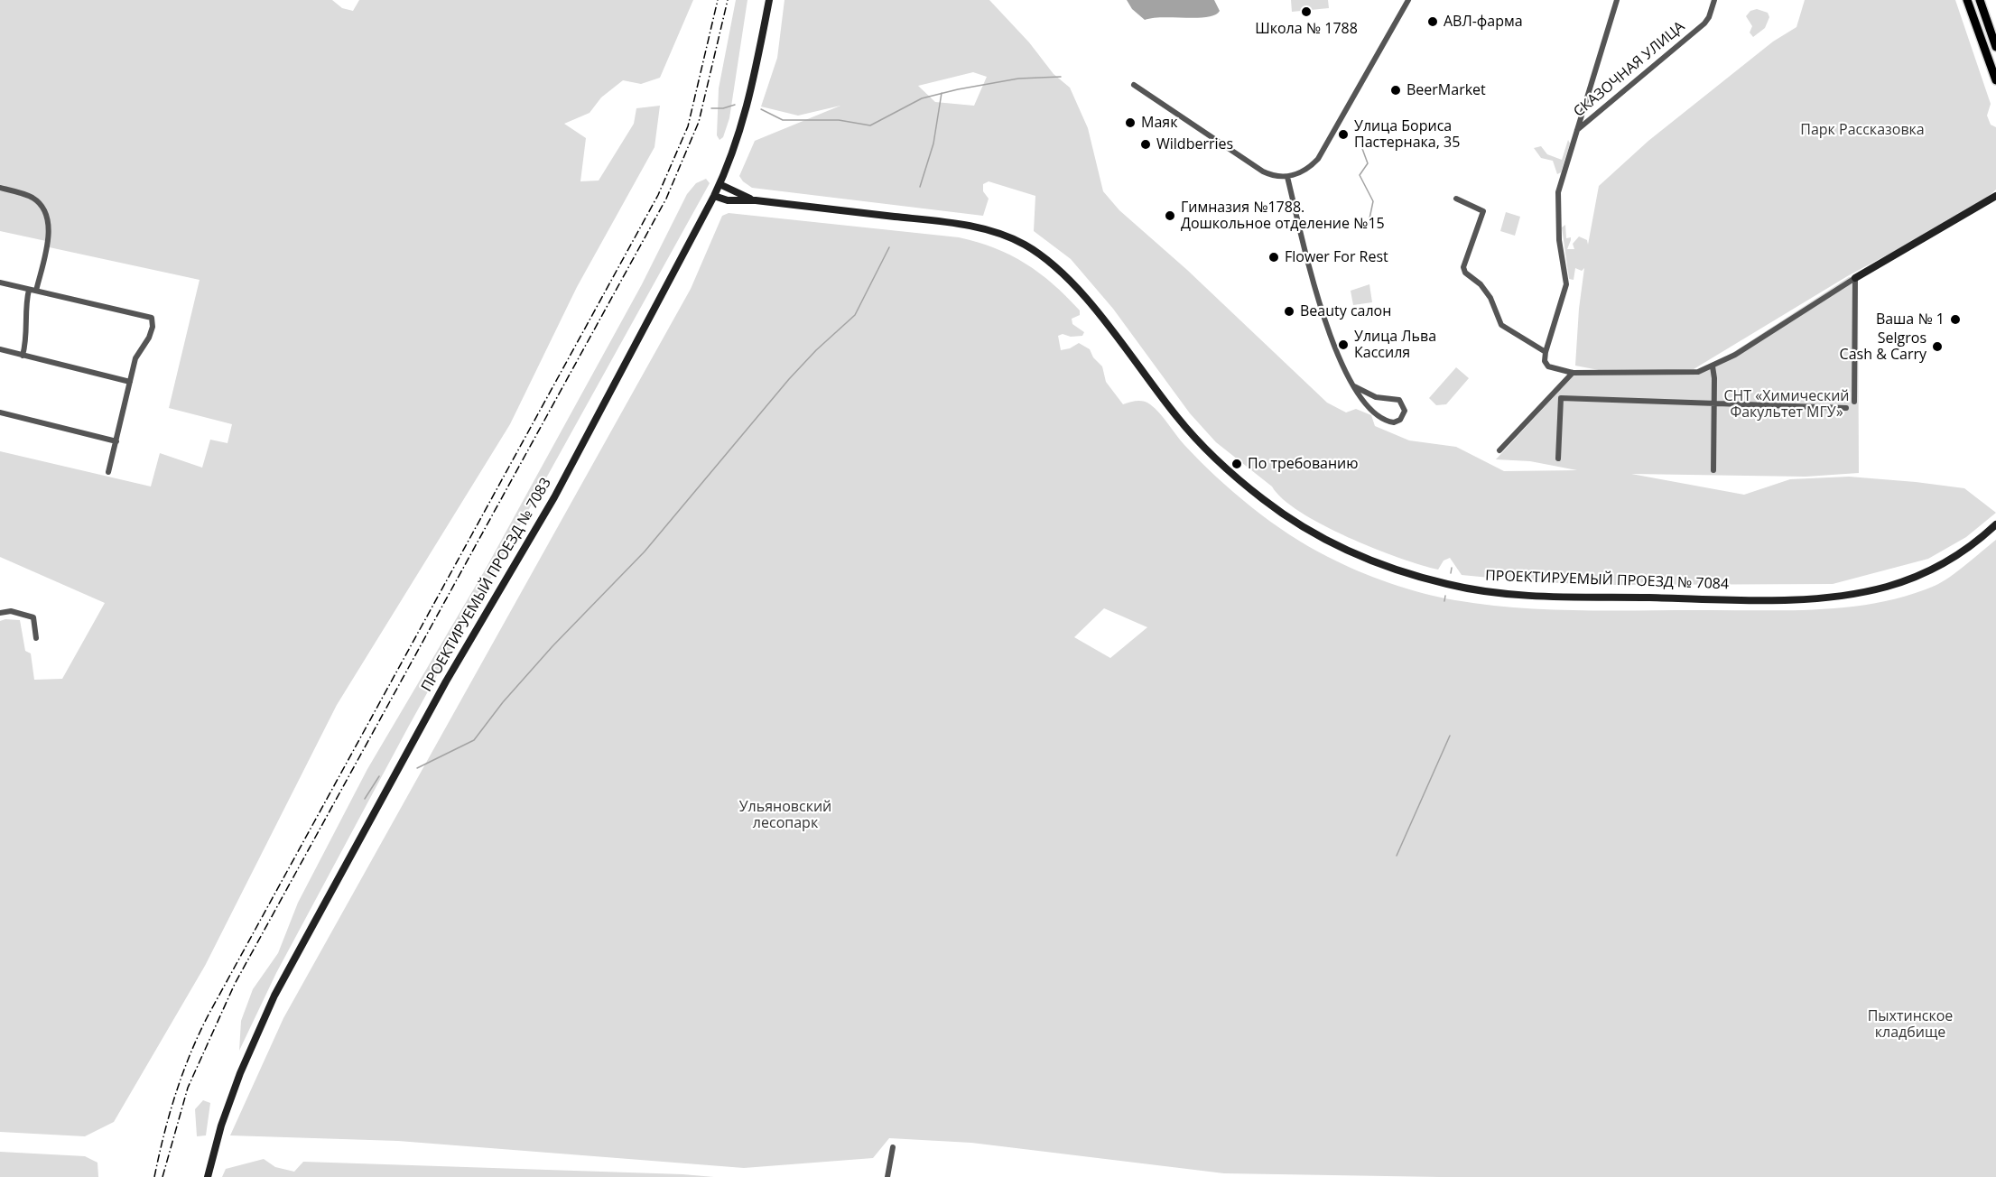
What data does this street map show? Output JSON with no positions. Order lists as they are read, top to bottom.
{
  "streets": {
    "street": ["СКАЗОЧНАЯ УЛИЦА", "ПРОЕКТИРУЕМЫЙ ПРОЕЗД № 7084", "ПРОЕКТИРУЕМЫЙ ПРОЕЗД № 7083"]
  },
  "crossings": [
    ["ПРОЕКТИРУЕМЫЙ ПРОЕЗД № 7084", "ПРОЕКТИРУЕМЫЙ ПРОЕЗД № 7083"]
  ],
  "parks": [
    "Парк Рассказовка",
    "СНТ «Химический Факультет МГУ»",
    "Ульяновский лесопарк",
    "Пыхтинское кладбище"
  ],
  "places": [
    "Школа № 1788",
    "АВЛ-фарма",
    "BeerMarket",
    "Маяк",
    "Улица Бориса Пастернака, 35",
    "Wildberries",
    "Гимназия №1788. Дошкольное отделение №15",
    "Flower For Rest",
    "Beauty салон",
    "Ваша № 1",
    "Улица Льва Кассиля",
    "Selgros Cash & Carry",
    "По требованию"
  ]
}
